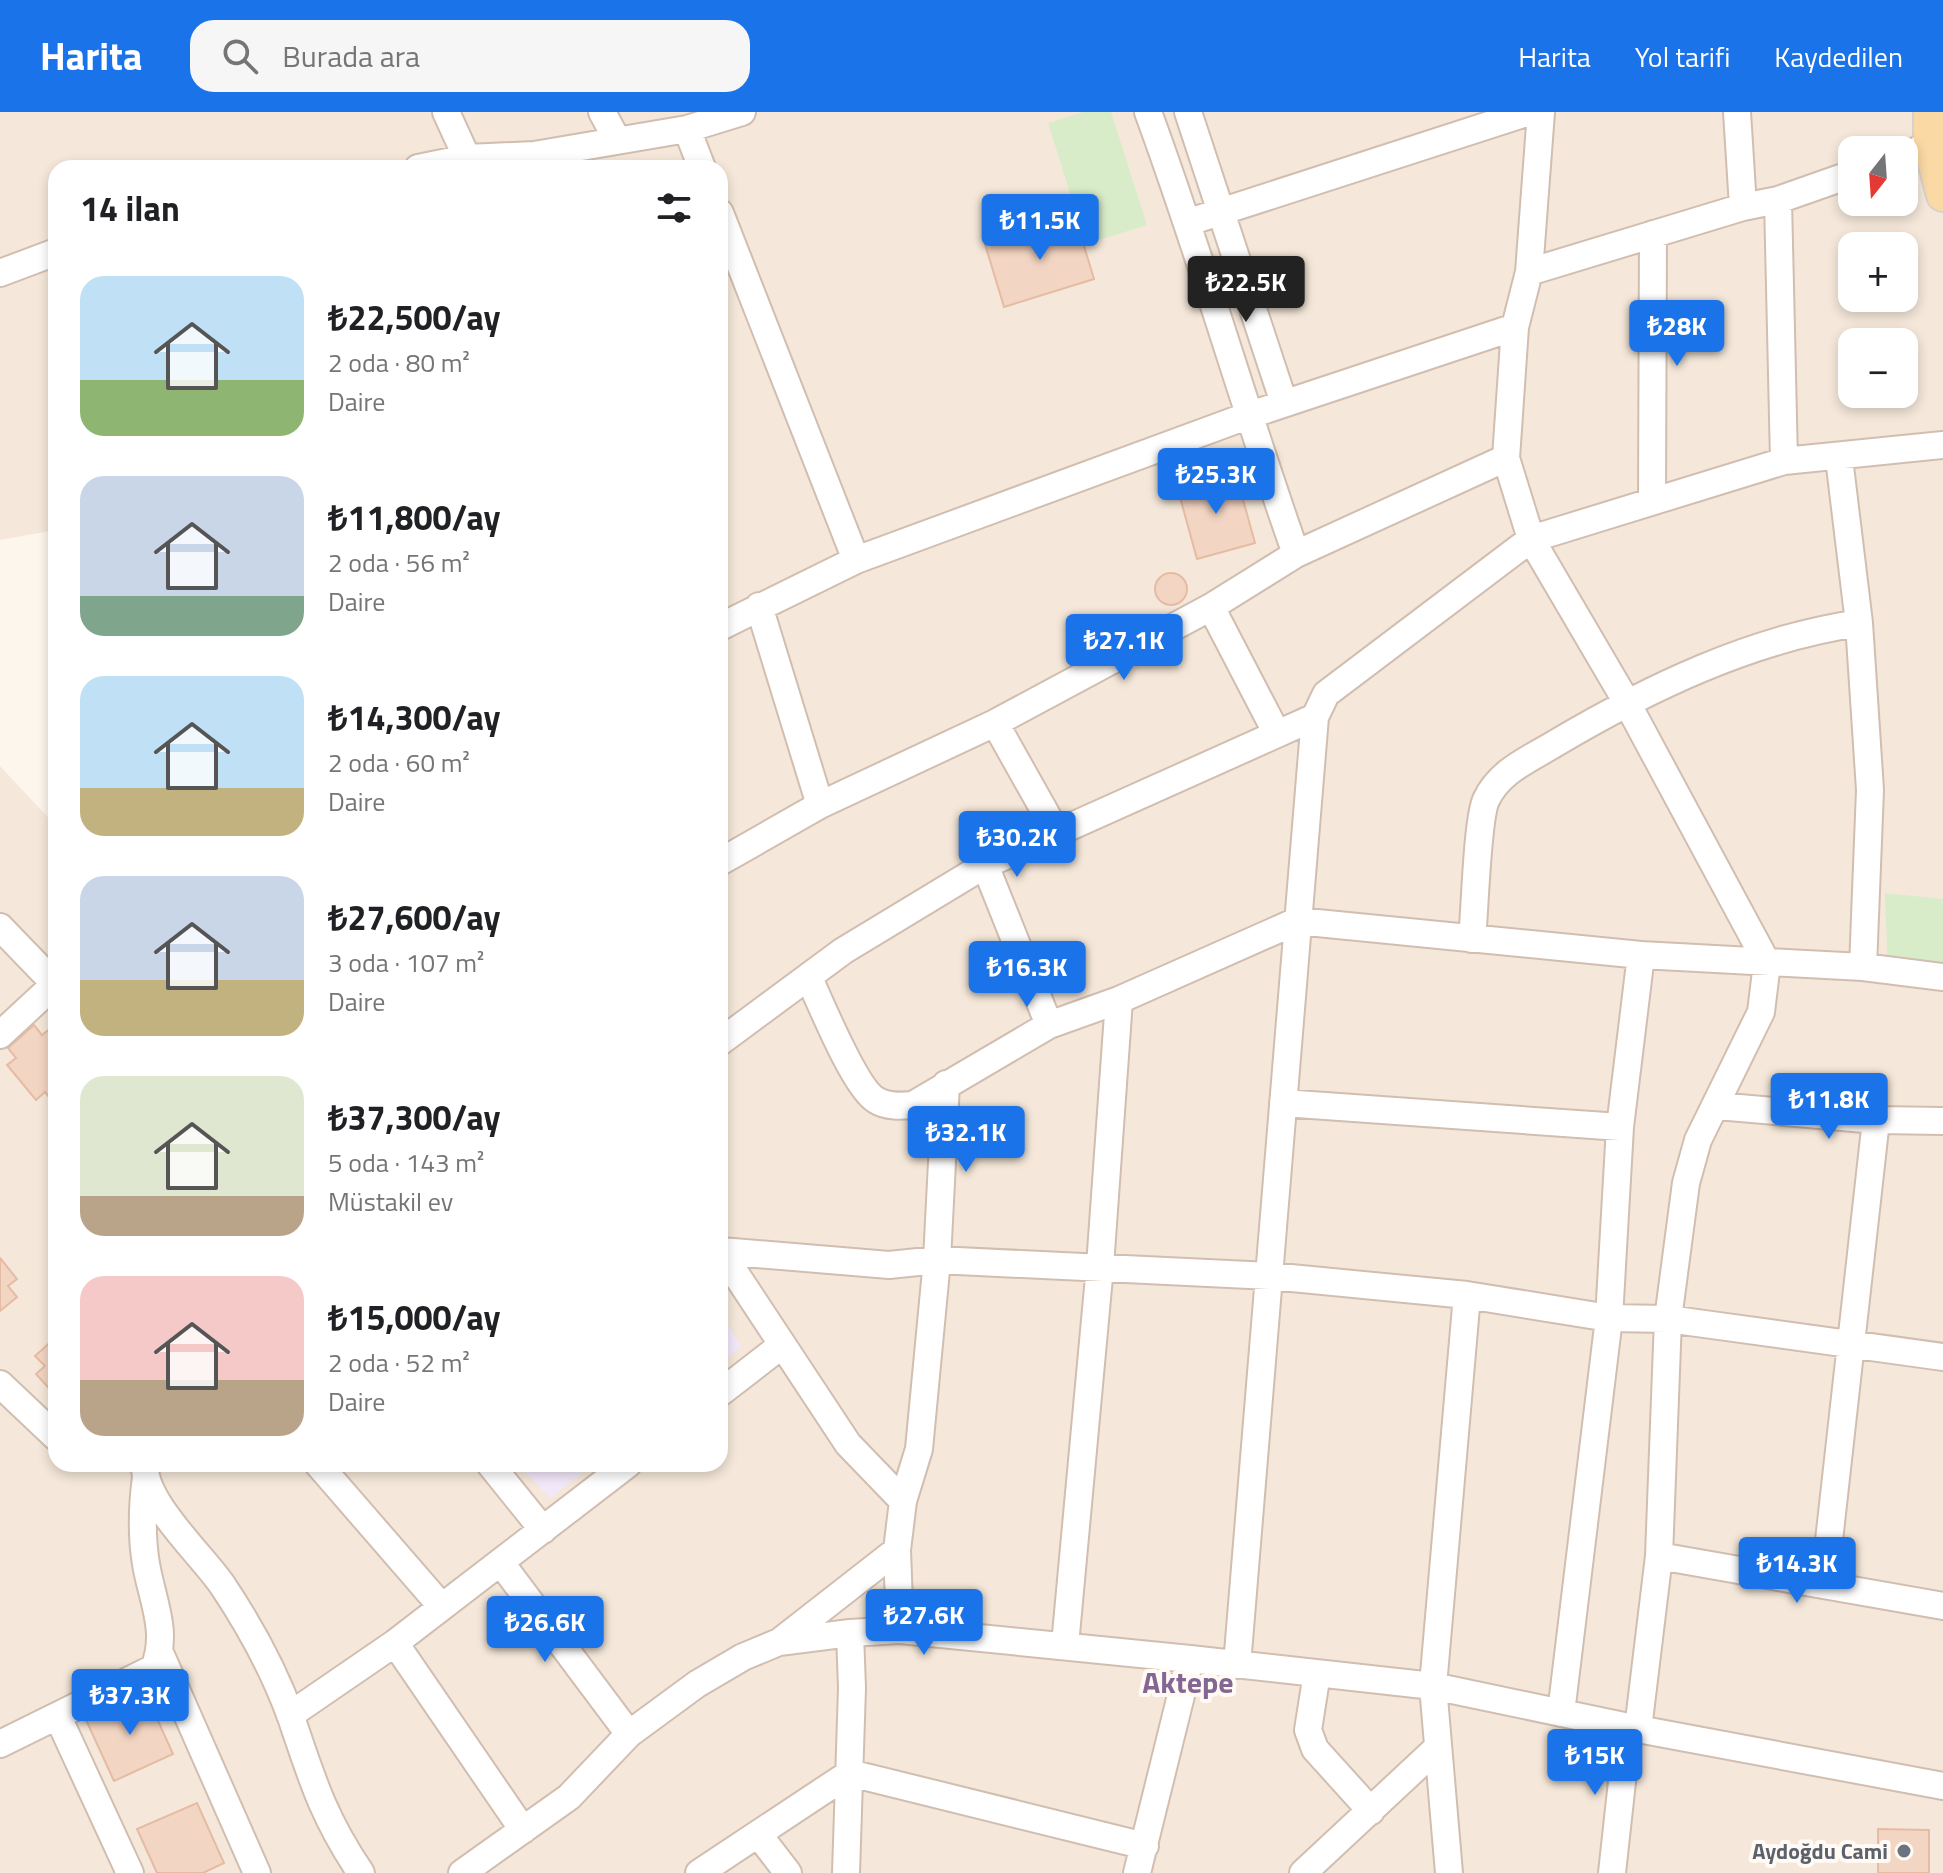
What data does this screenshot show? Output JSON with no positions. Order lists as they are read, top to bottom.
{
  "districts": ["Aktepe"],
  "places": ["Aydoğdu Cami"],
  "north": "bottom",
  "page": {
    "header": "Harita",
    "search": "Burada ara",
    "nav": ["Harita", "Yol tarifi", "Kaydedilen"],
    "map_buttons": ["+", "−"],
    "heading": "14 ilan",
    "price": [
      "₺11.5K",
      "₺22.5K",
      "₺28K",
      "₺25.3K",
      "₺27.1K",
      "₺30.2K",
      "₺16.3K",
      "₺11.8K",
      "₺32.1K",
      "₺14.3K",
      "₺27.6K",
      "₺26.6K",
      "₺37.3K",
      "₺15K"
    ],
    "list": [
      {
        "name": "₺22,500/ay",
        "note": "2 oda · 80 m² · Daire"
      },
      {
        "name": "₺11,800/ay",
        "note": "2 oda · 56 m² · Daire"
      },
      {
        "name": "₺14,300/ay",
        "note": "2 oda · 60 m² · Daire"
      },
      {
        "name": "₺27,600/ay",
        "note": "3 oda · 107 m² · Daire"
      },
      {
        "name": "₺37,300/ay",
        "note": "5 oda · 143 m² · Müstakil ev"
      },
      {
        "name": "₺15,000/ay",
        "note": "2 oda · 52 m² · Daire"
      }
    ]
  }
}
